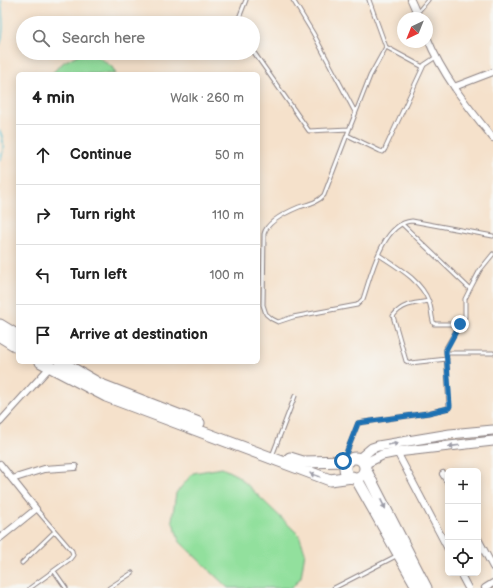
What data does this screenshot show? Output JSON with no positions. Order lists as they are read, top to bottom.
{
  "north": "bottom left",
  "page": {
    "search": "Search here",
    "heading": ["4 min", "Walk · 260 m"],
    "list": [
      ["Continue", "50 m"],
      ["Turn right", "110 m"],
      ["Turn left", "100 m"],
      "Arrive at destination"
    ],
    "map_buttons": ["+", "−"]
  }
}
